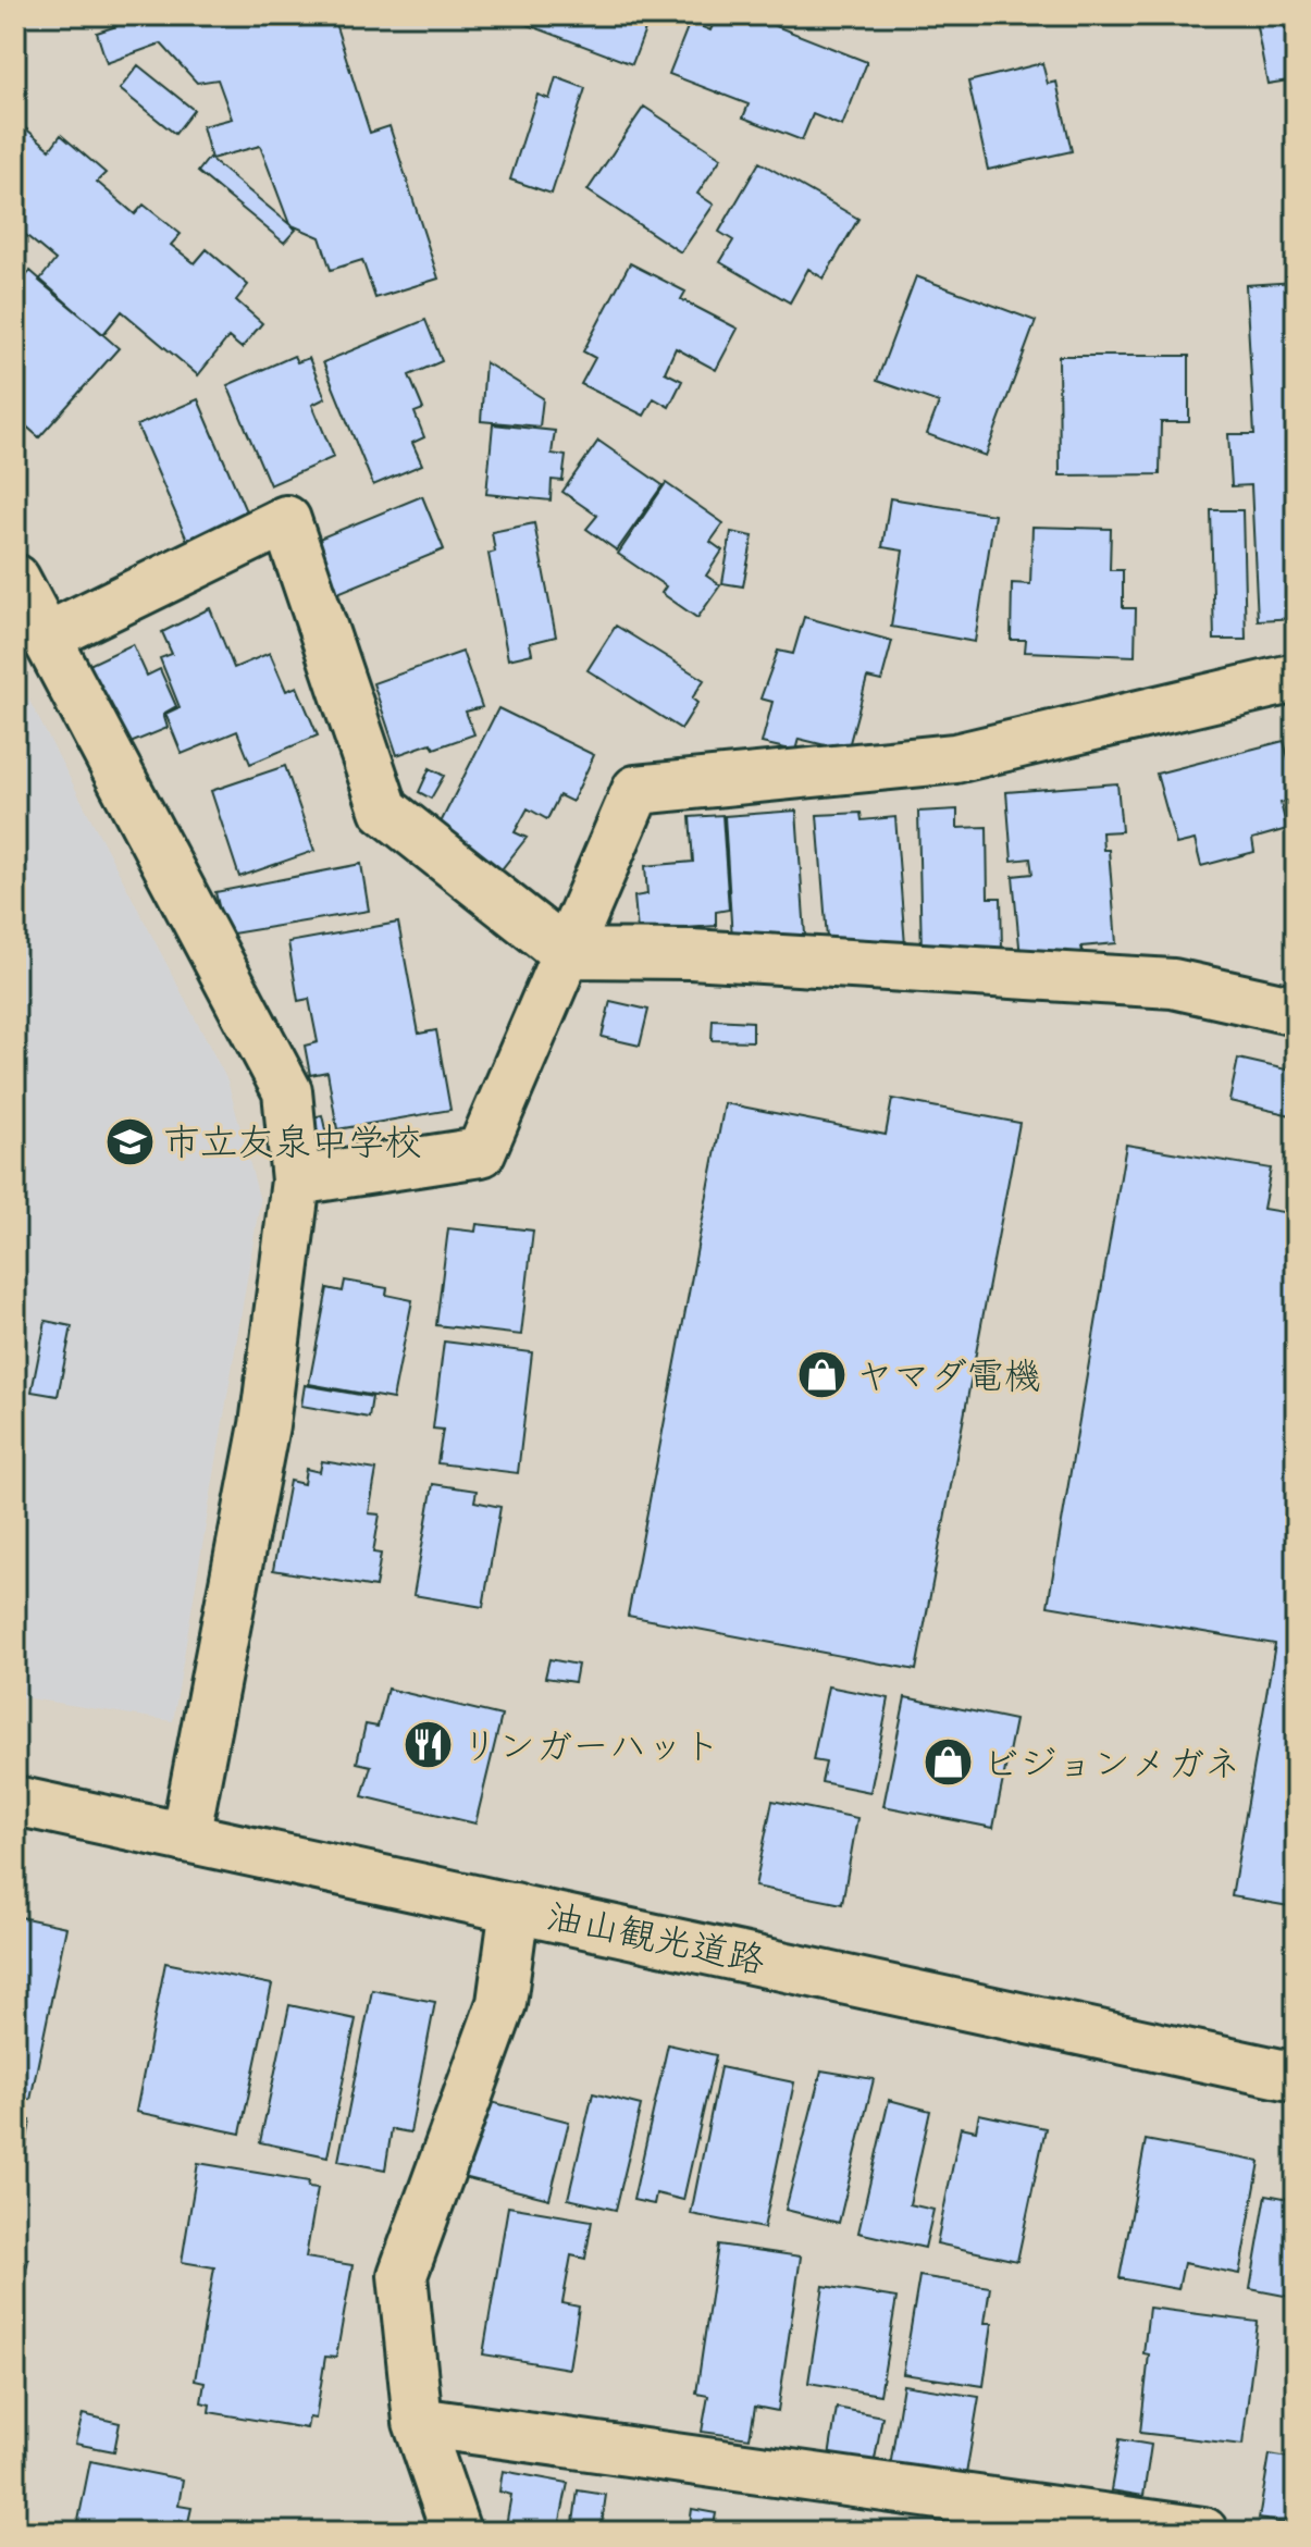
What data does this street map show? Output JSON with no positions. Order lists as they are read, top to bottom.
{
  "streets": {
    "street": ["油山観光道路"]
  },
  "places": {
    "school or university": ["市立友泉中学校"],
    "shop": ["ヤマダ電機", "ビジョンメガネ"],
    "restaurant": ["リンガーハット"]
  }
}
